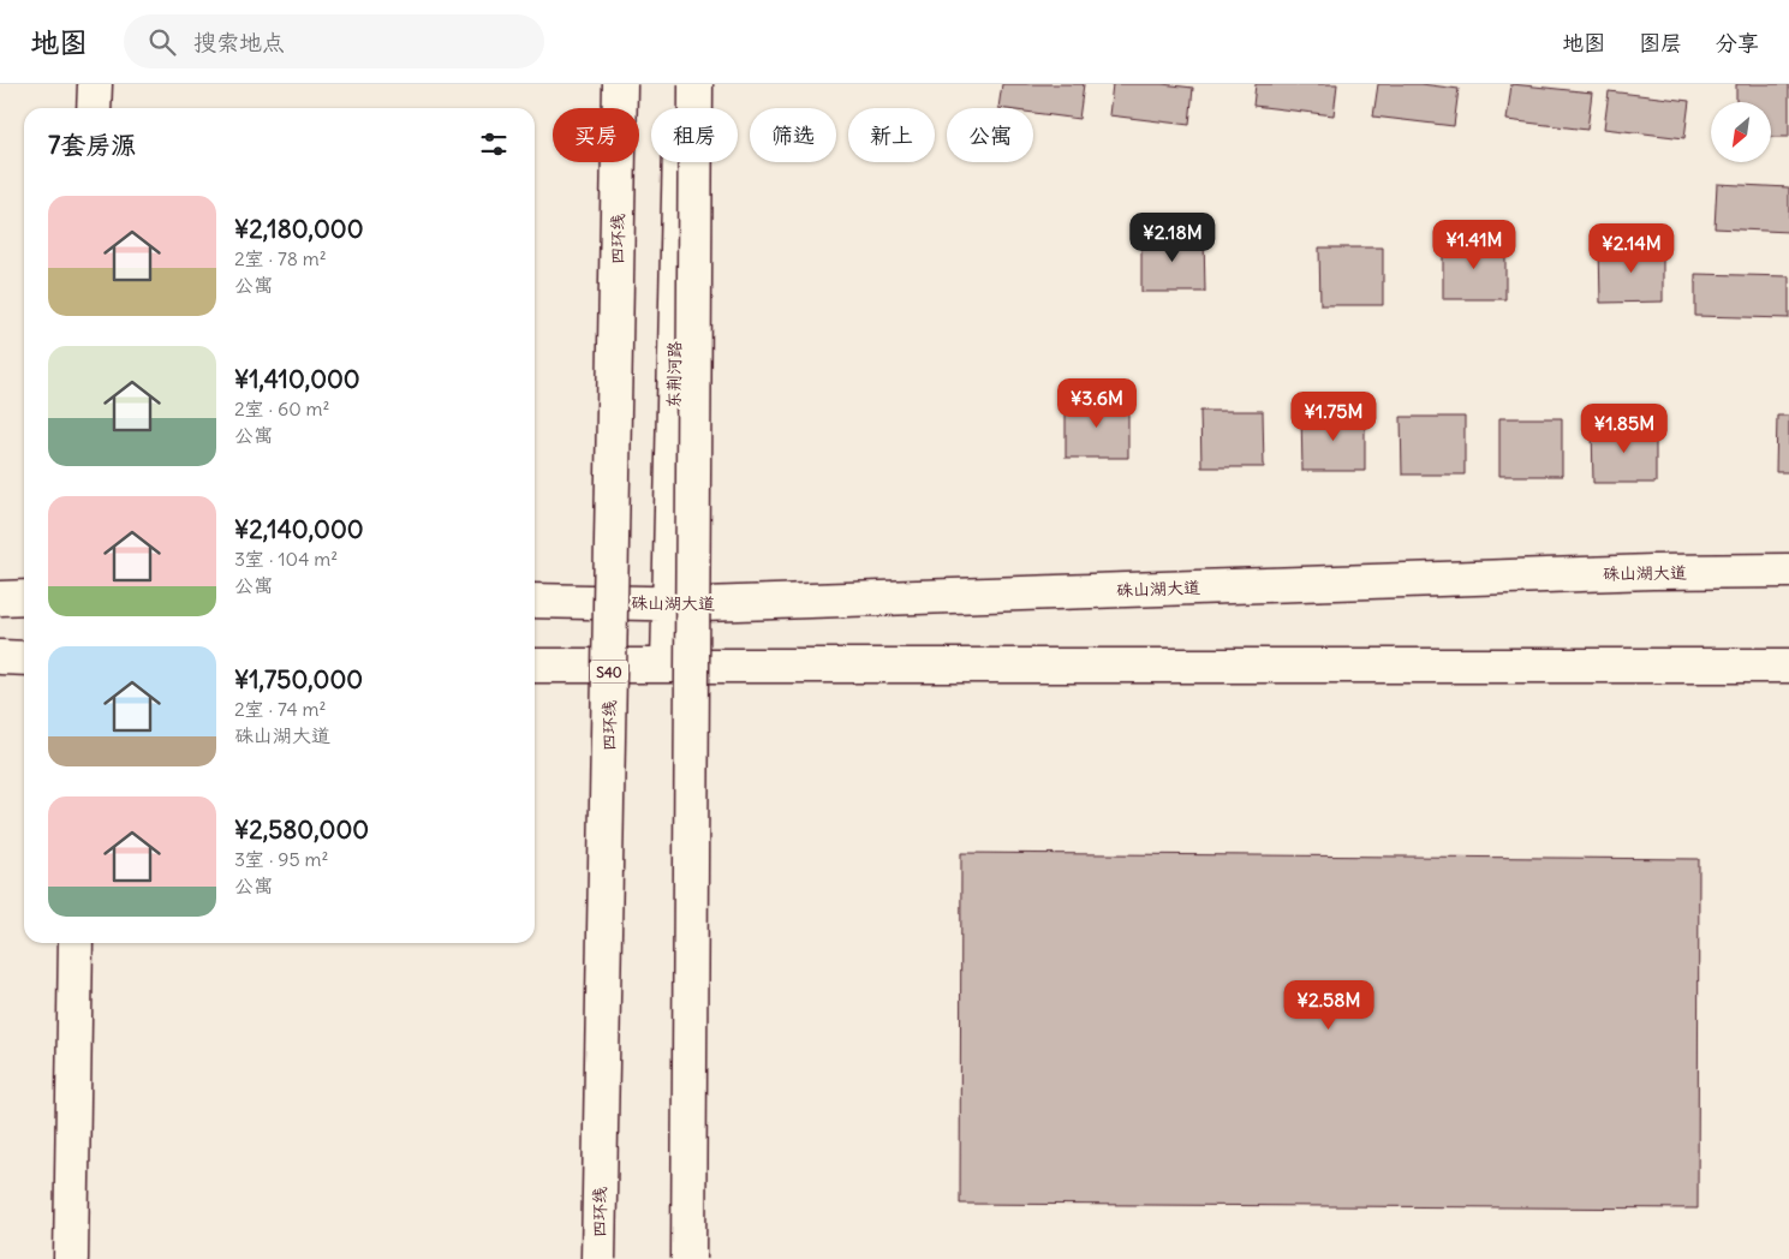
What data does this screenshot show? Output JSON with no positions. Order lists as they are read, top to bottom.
{
  "streets": {
    "main road": [
      "四环线",
      "东荆河路",
      "硃山湖大道",
      "S40"
    ]
  },
  "crossings": [
    ["东荆河路", "硃山湖大道"]
  ],
  "north": "bottom left",
  "page": {
    "header": "地图",
    "search": "搜索地点",
    "nav": ["地图", "图层", "分享"],
    "chip": [
      "买房",
      "租房",
      "筛选",
      "新上",
      "公寓"
    ],
    "heading": "7套房源",
    "list": [
      {
        "name": "¥2,180,000",
        "note": "2室 · 78 m² · 公寓"
      },
      {
        "name": "¥1,410,000",
        "note": "2室 · 60 m² · 公寓"
      },
      {
        "name": "¥2,140,000",
        "note": "3室 · 104 m² · 公寓"
      },
      {
        "name": "¥1,750,000",
        "note": "2室 · 74 m² · 硃山湖大道"
      },
      {
        "name": "¥2,580,000",
        "note": "3室 · 95 m² · 公寓"
      }
    ],
    "price": [
      "¥2.18M",
      "¥1.41M",
      "¥2.14M",
      "¥3.6M",
      "¥1.75M",
      "¥1.85M",
      "¥2.58M"
    ]
  }
}
